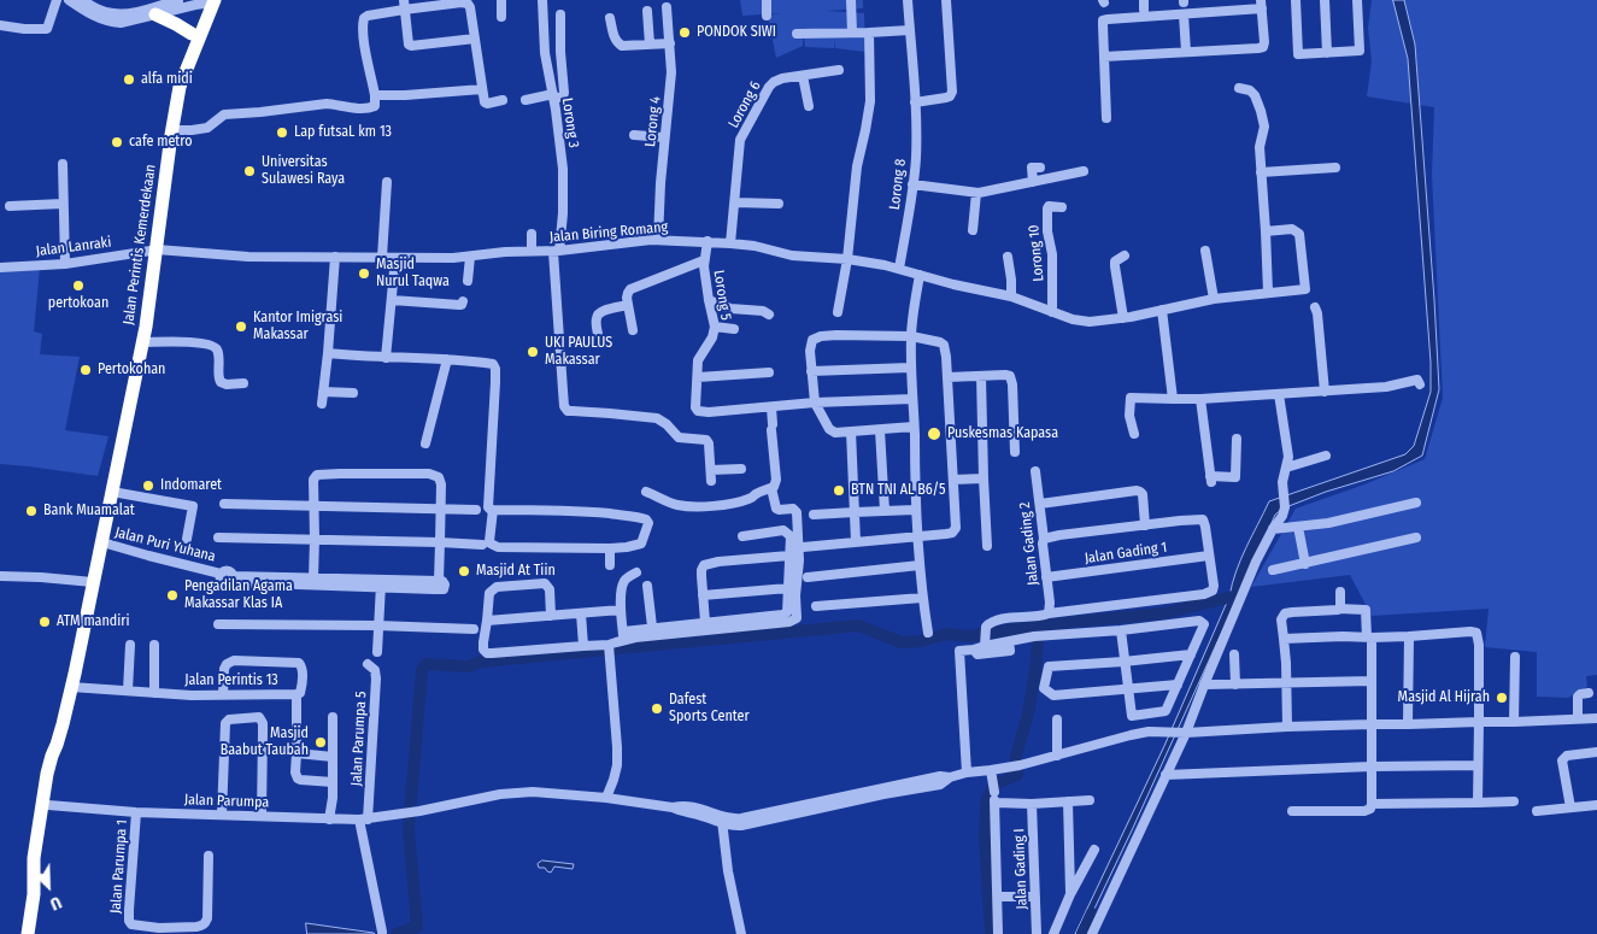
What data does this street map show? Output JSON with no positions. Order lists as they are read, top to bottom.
{
  "streets": {
    "highway": ["Jalan Perintis Kemerdekaan"],
    "street": [
      "Lorong 6",
      "Lorong 4",
      "Lorong 3",
      "Lorong 8",
      "Jalan Biring Romang",
      "Jalan Lanraki",
      "Lorong 10",
      "Lorong 5",
      "Jalan Gading 2",
      "Jalan Puri Yuhana",
      "Jalan Gading 1",
      "Jalan Perintis 13",
      "Jalan Parumpa 5",
      "Jalan Parumpa",
      "Jalan Parumpa 1",
      "Jalan Gading I"
    ]
  },
  "crossings": [
    ["Lorong 6", "Jalan Biring Romang"],
    ["Lorong 4", "Jalan Biring Romang"],
    ["Lorong 3", "Jalan Biring Romang"],
    ["Lorong 8", "Jalan Biring Romang"],
    ["Jalan Biring Romang", "Jalan Perintis Kemerdekaan"],
    ["Jalan Biring Romang", "Jalan Lanraki"],
    ["Jalan Biring Romang", "Lorong 10"],
    ["Jalan Biring Romang", "Lorong 5"],
    ["Jalan Perintis Kemerdekaan", "Jalan Lanraki"],
    ["Jalan Perintis Kemerdekaan", "Jalan Puri Yuhana"],
    ["Jalan Perintis Kemerdekaan", "Jalan Perintis 13"],
    ["Jalan Perintis Kemerdekaan", "Jalan Parumpa"],
    ["Jalan Gading 2", "Jalan Gading 1"],
    ["Jalan Parumpa 5", "Jalan Parumpa"],
    ["Jalan Parumpa", "Jalan Parumpa 1"]
  ],
  "places": [
    "PONDOK SIWI",
    "alfa midi",
    "Lap futsaL km 13",
    "cafe metro",
    "Universitas Sulawesi Raya",
    "Masjid Nurul Taqwa",
    "pertokoan",
    "Kantor Imigrasi Makassar",
    "UKI PAULUS Makassar",
    "Pertokohan",
    "Puskesmas Kapasa",
    "Indomaret",
    "BTN TNI AL B6/5",
    "Bank Muamalat",
    "Masjid At Tiin",
    "Pengadilan Agama Makassar Klas IA",
    "ATM mandiri",
    "Masjid Al Hijrah",
    "Dafest Sports Center",
    "Masjid Baabut Taubah"
  ],
  "north": "bottom right"
}
